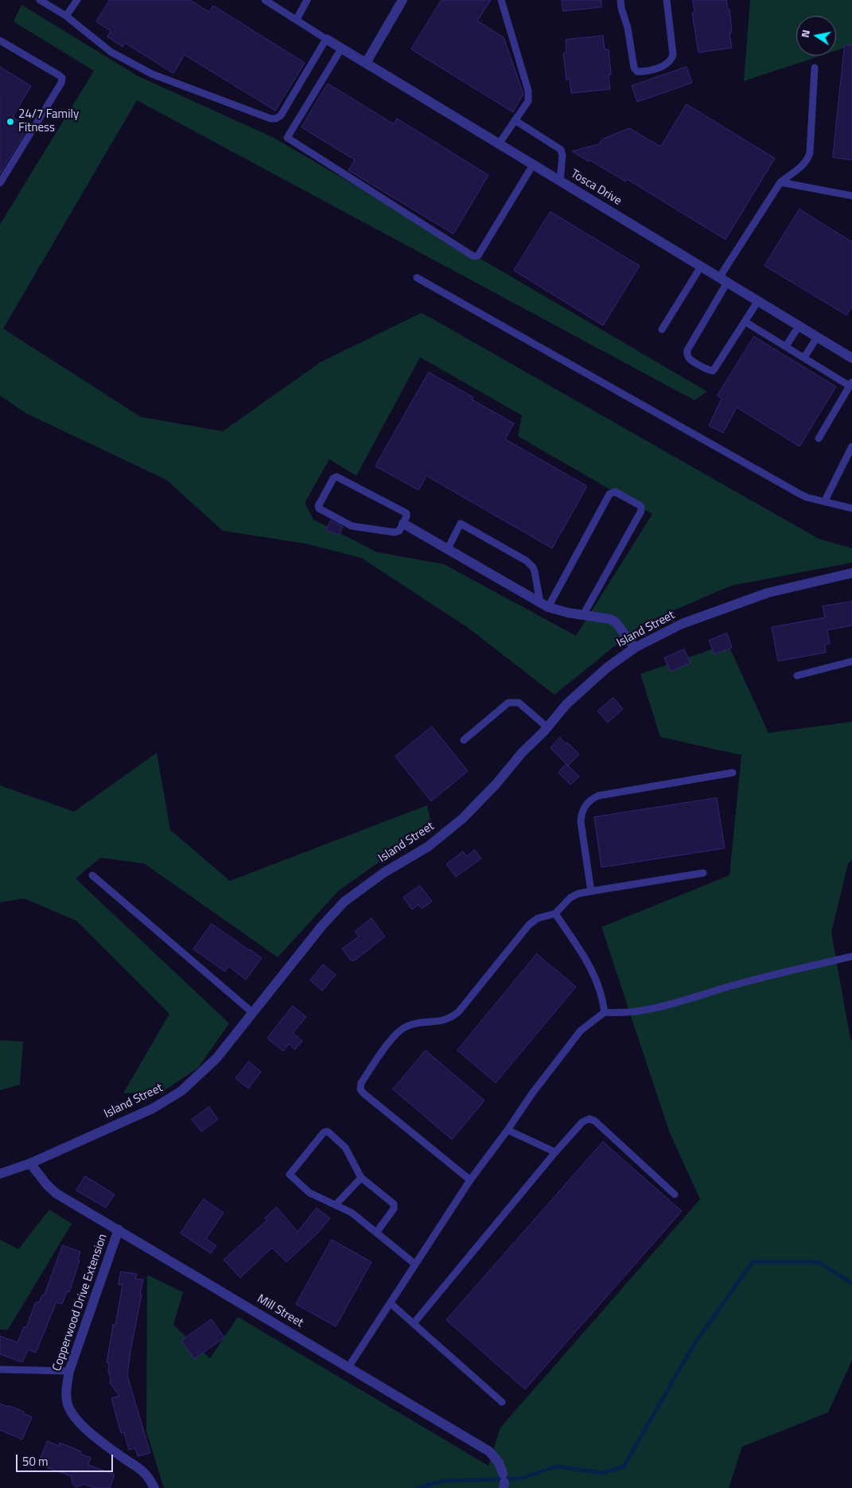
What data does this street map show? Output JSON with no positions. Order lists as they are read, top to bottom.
{
  "streets": {
    "street": [
      "Tosca Drive",
      "Island Street",
      "Copperwood Drive Extension",
      "Mill Street"
    ]
  },
  "crossings": [
    ["Island Street", "Mill Street"],
    ["Copperwood Drive Extension", "Mill Street"]
  ],
  "places": ["24/7 Family Fitness"],
  "scale_bar": "50 m",
  "north": "left"
}
